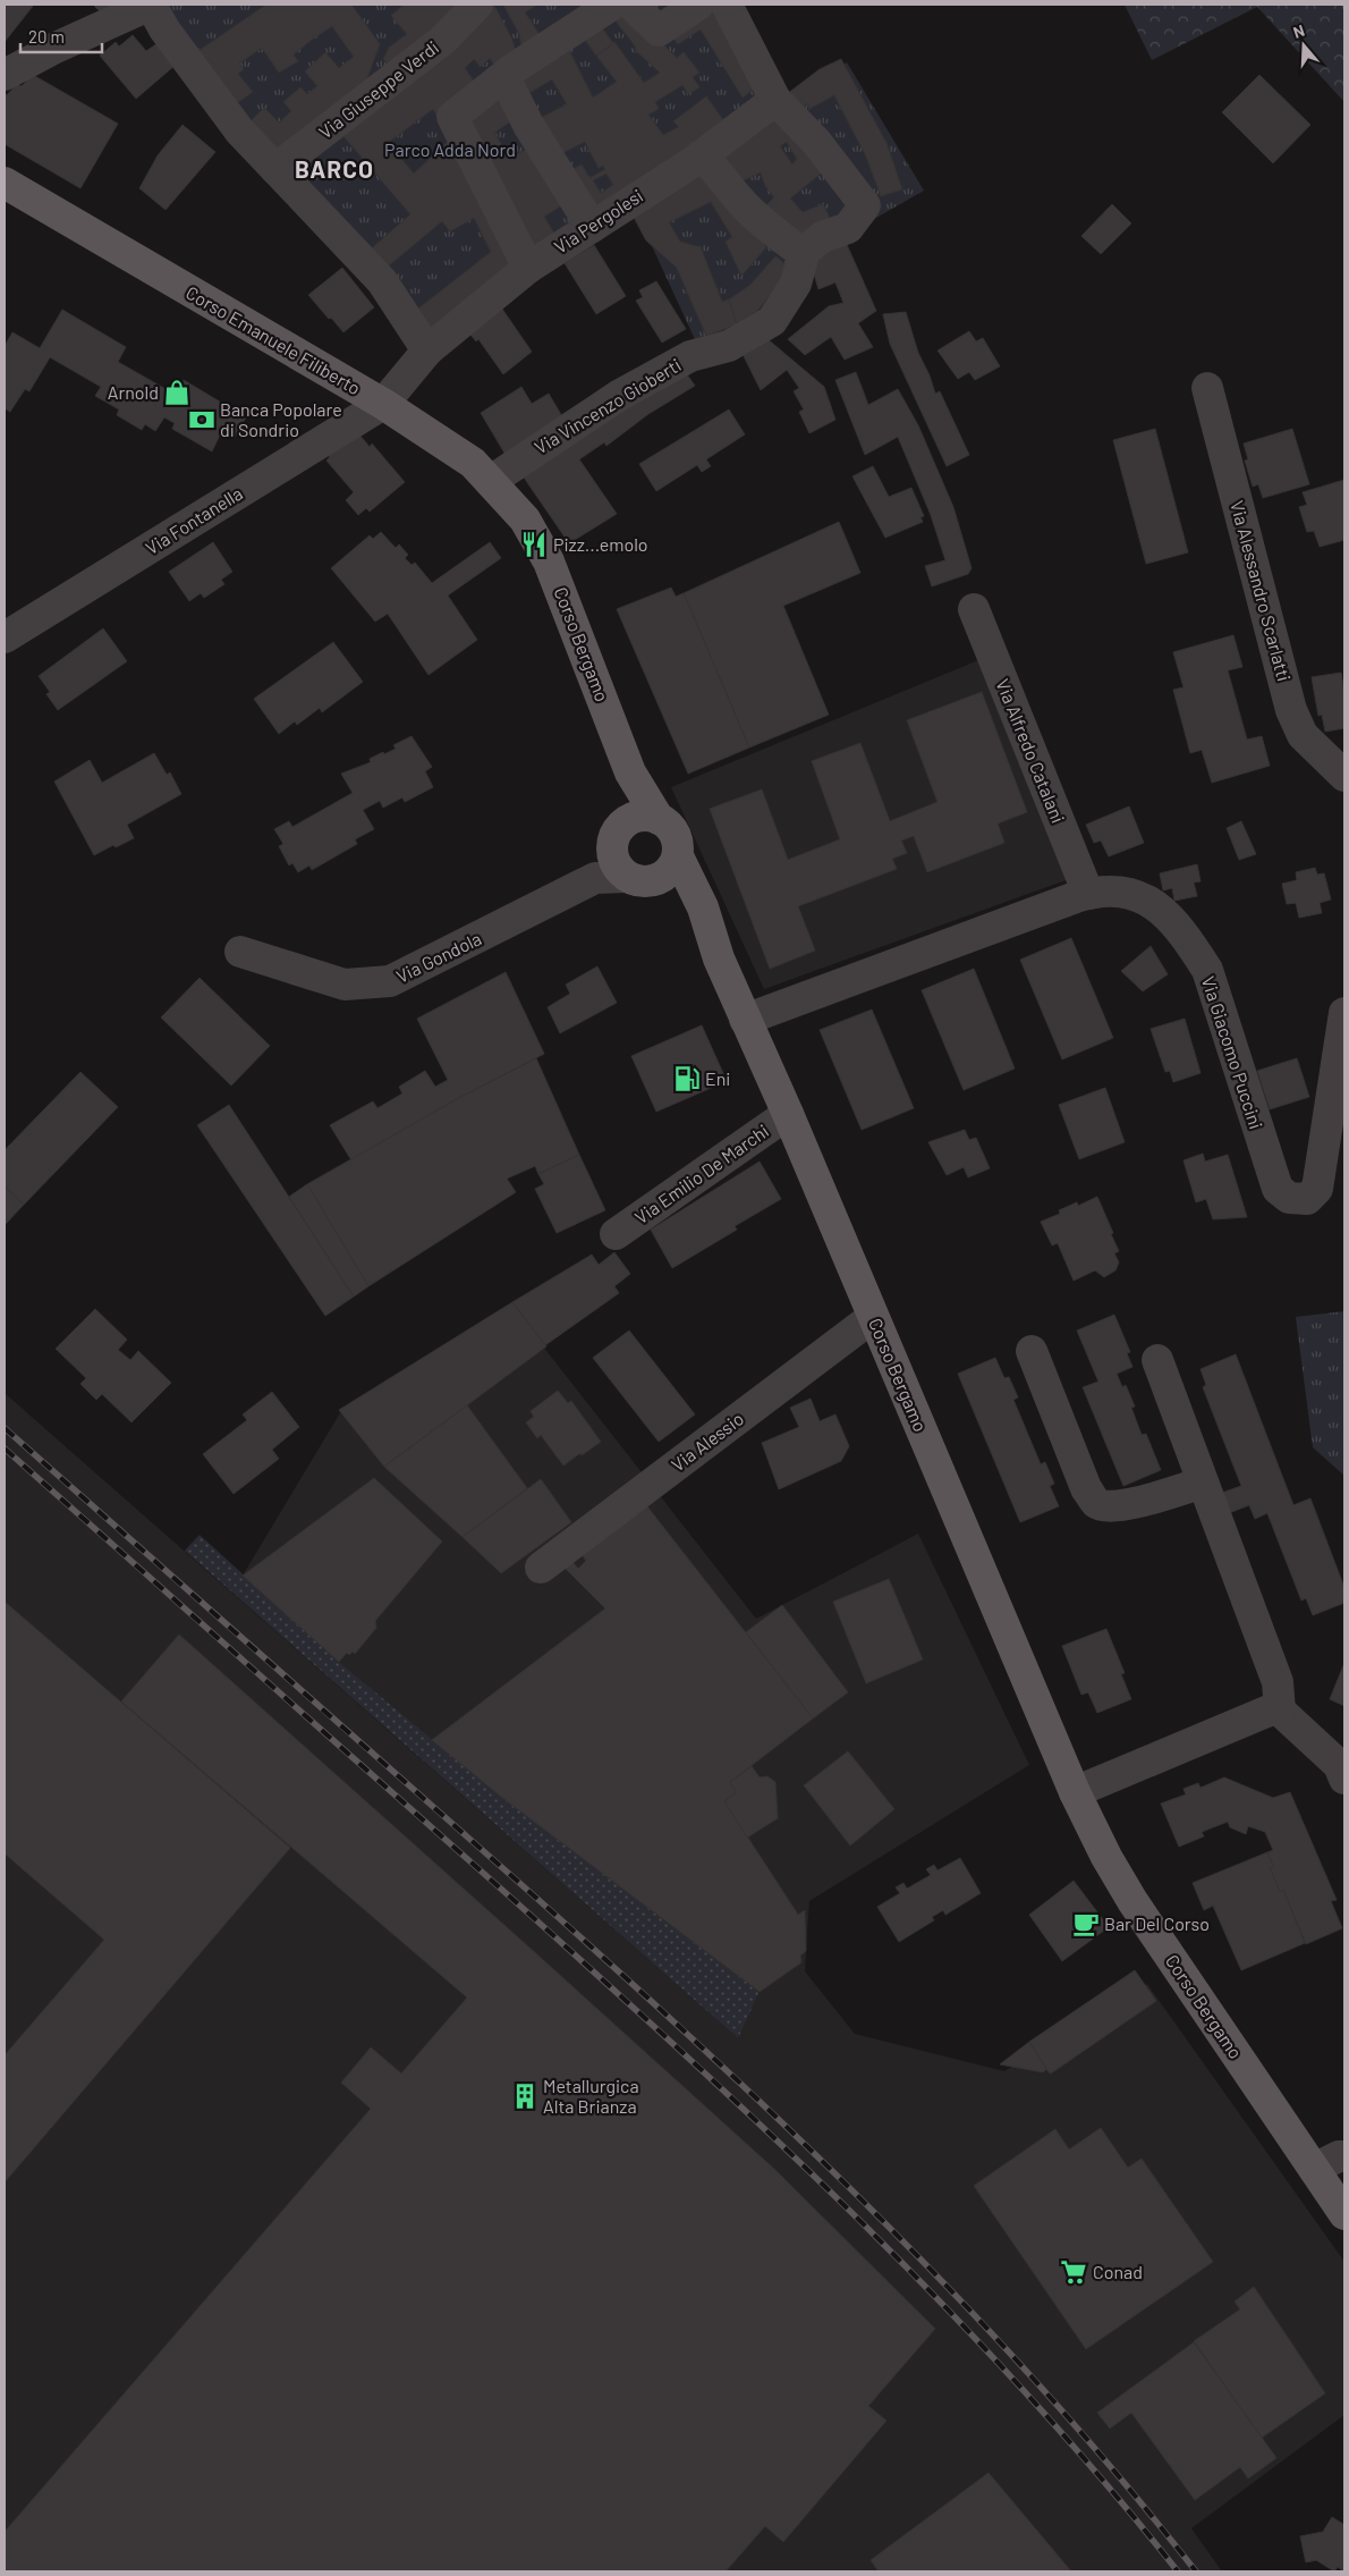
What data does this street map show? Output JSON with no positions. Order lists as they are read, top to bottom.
{
  "streets": {
    "main road": ["Corso Emanuele Filiberto", "Corso Bergamo"],
    "street": [
      "Via Giuseppe Verdi",
      "Via Pergolesi",
      "Via Vincenzo Gioberti",
      "Via Fontanella",
      "Via Alessandro Scarlatti",
      "Via Alfredo Catalani",
      "Via Gondola",
      "Via Giacomo Puccini",
      "Via Emilio De Marchi",
      "Via Alessio"
    ]
  },
  "crossings": [
    ["Via Pergolesi", "Via Fontanella"],
    ["Corso Emanuele Filiberto", "Via Vincenzo Gioberti"],
    ["Corso Emanuele Filiberto", "Via Fontanella"],
    ["Corso Emanuele Filiberto", "Corso Bergamo"],
    ["Corso Bergamo", "Via Gondola"],
    ["Corso Bergamo", "Via Giacomo Puccini"],
    ["Corso Bergamo", "Via Emilio De Marchi"],
    ["Corso Bergamo", "Via Alessio"],
    ["Via Alfredo Catalani", "Via Giacomo Puccini"]
  ],
  "districts": ["BARCO"],
  "parks": ["Parco Adda Nord"],
  "places": {
    "shop": ["Arnold"],
    "bank": ["Banca Popolare di Sondrio"],
    "restaurant": ["Pizz...emolo"],
    "fuel station": ["Eni"],
    "cafe": ["Bar Del Corso"],
    "building": ["Metallurgica Alta Brianza"],
    "supermarket": ["Conad"]
  },
  "scale_bar": "20 m",
  "north": "top"
}
